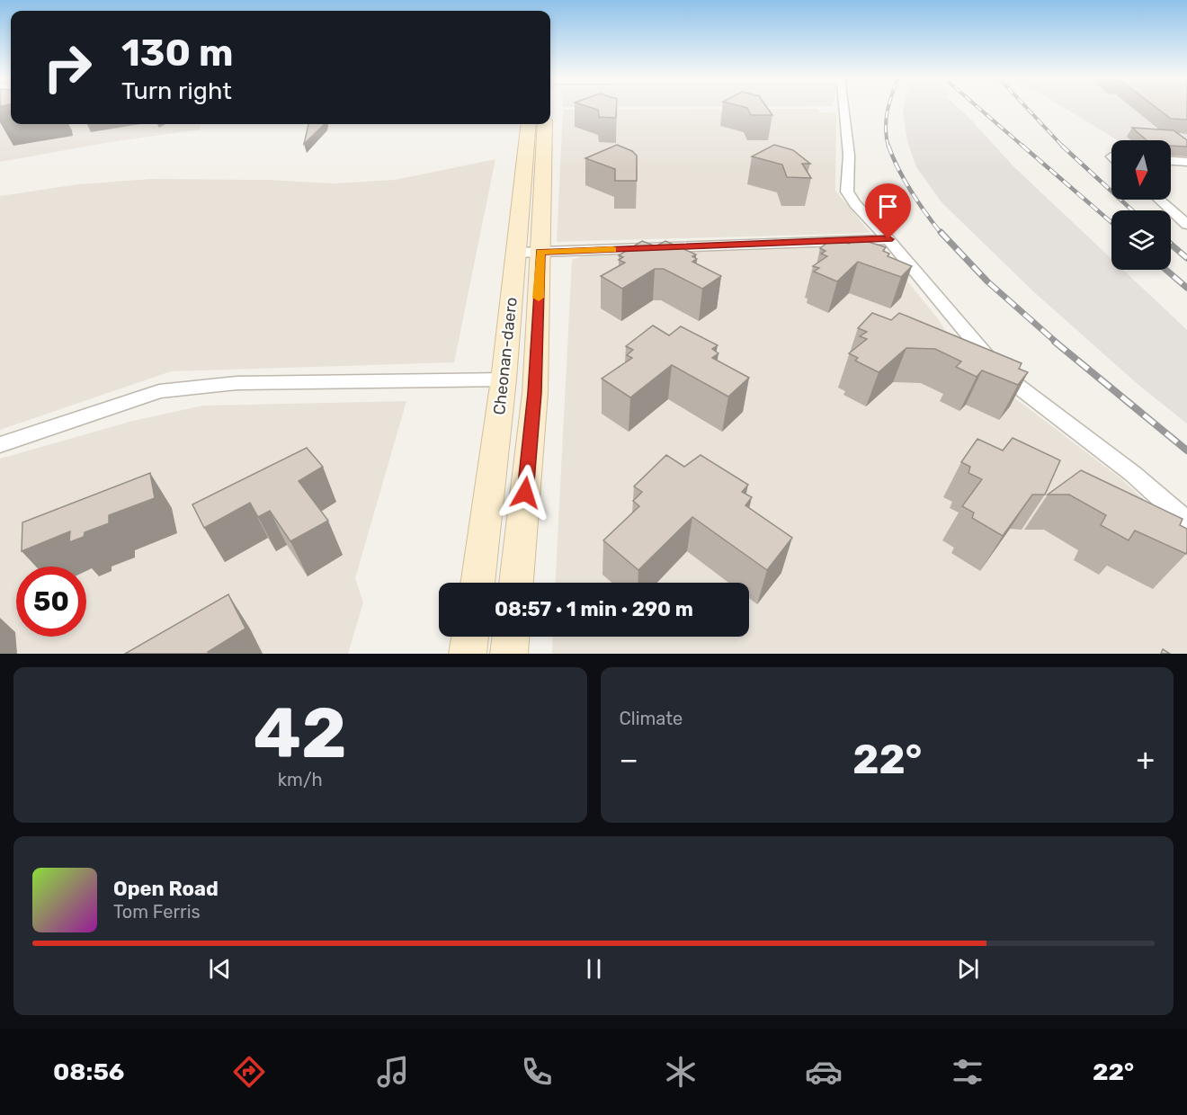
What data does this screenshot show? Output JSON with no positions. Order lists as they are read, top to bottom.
{
  "streets": {
    "main road": ["Cheonan-daero"]
  },
  "north": "bottom",
  "page": {
    "turn": ["130 m", "Turn right"],
    "limit": "50",
    "trip": "08:57 · 1 min · 290 m",
    "tile": [
      ["42", "km/h"],
      "Climate"
    ],
    "heat": ["−", "22°", "+"],
    "song": ["Open Road", "Tom Ferris"],
    "tabs": ["08:56", "22°"]
  }
}
